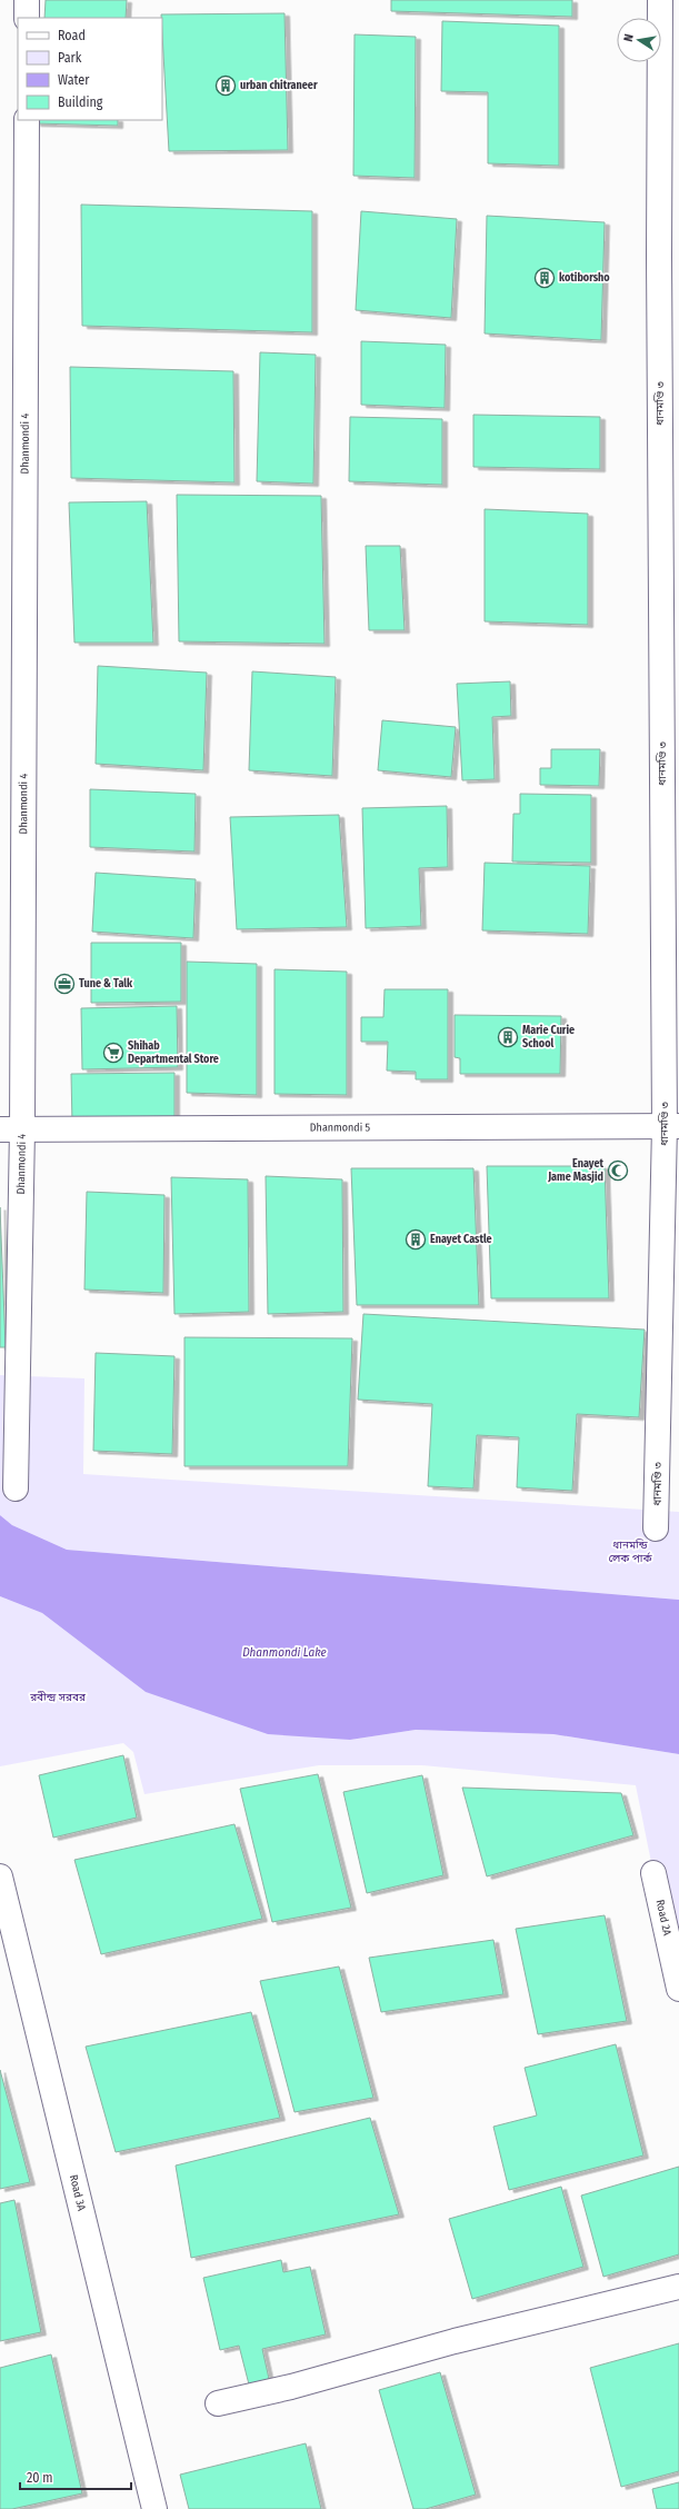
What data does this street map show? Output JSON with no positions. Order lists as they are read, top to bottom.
{
  "streets": {
    "street": [
      "ধানমণ্ডি ৩",
      "Dhanmondi 4",
      "Dhanmondi 5",
      "Road 2A",
      "Road 3A"
    ]
  },
  "crossings": [
    ["ধানমণ্ডি ৩", "Dhanmondi 5"],
    ["Dhanmondi 4", "Dhanmondi 5"]
  ],
  "water": ["Dhanmondi Lake"],
  "parks": ["ধানমন্ডি লেক পার্ক", "রবীন্দ্র সরবর"],
  "places": {
    "building": [
      "urban chitraneer",
      "kotiborsho",
      "Marie Curie School",
      "Enayet Castle"
    ],
    "office": ["Tune & Talk"],
    "supermarket": ["Shihab Departmental Store"],
    "mosque": ["Enayet Jame Masjid"]
  },
  "legend": [
    "Road",
    "Park",
    "Water",
    "Building"
  ],
  "scale_bar": "20 m",
  "north": "left"
}
